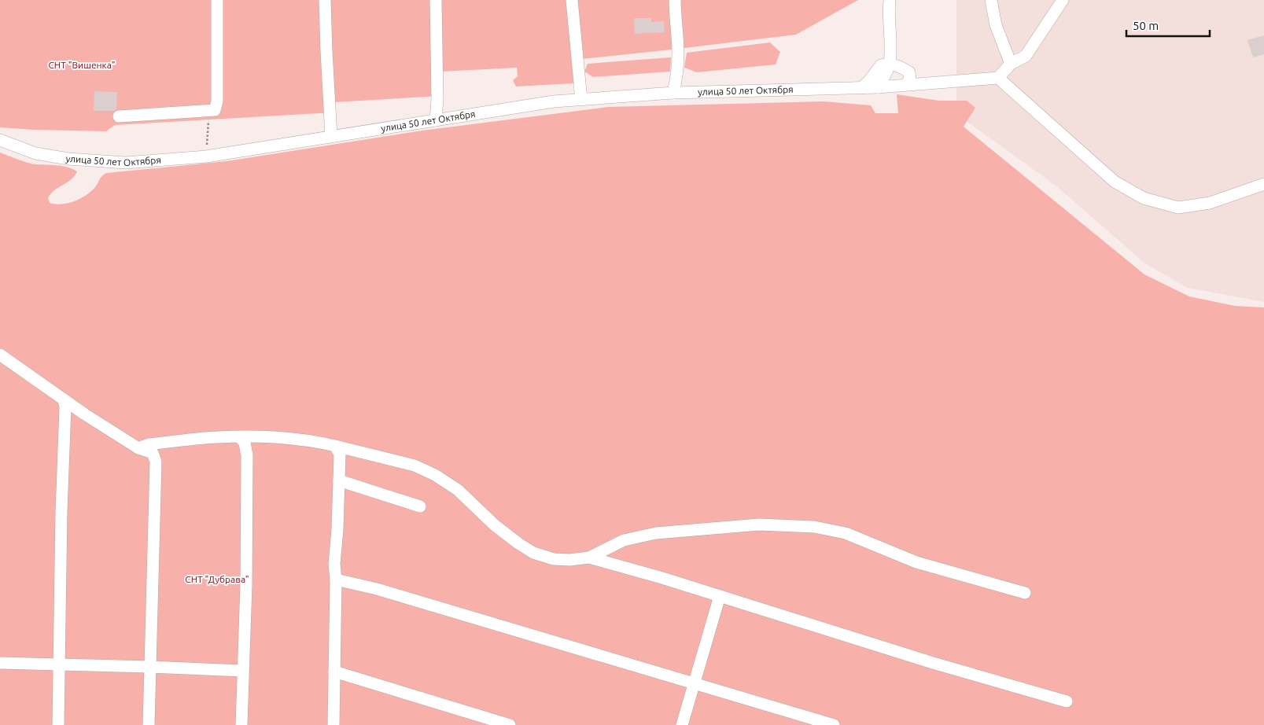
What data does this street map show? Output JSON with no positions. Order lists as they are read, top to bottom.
{
  "streets": {
    "street": ["улица 50 лет Октября"]
  },
  "parks": ["СНТ \"Вишенка\"", "СНТ \"Дубрава\""],
  "scale_bar": "50 m"
}
